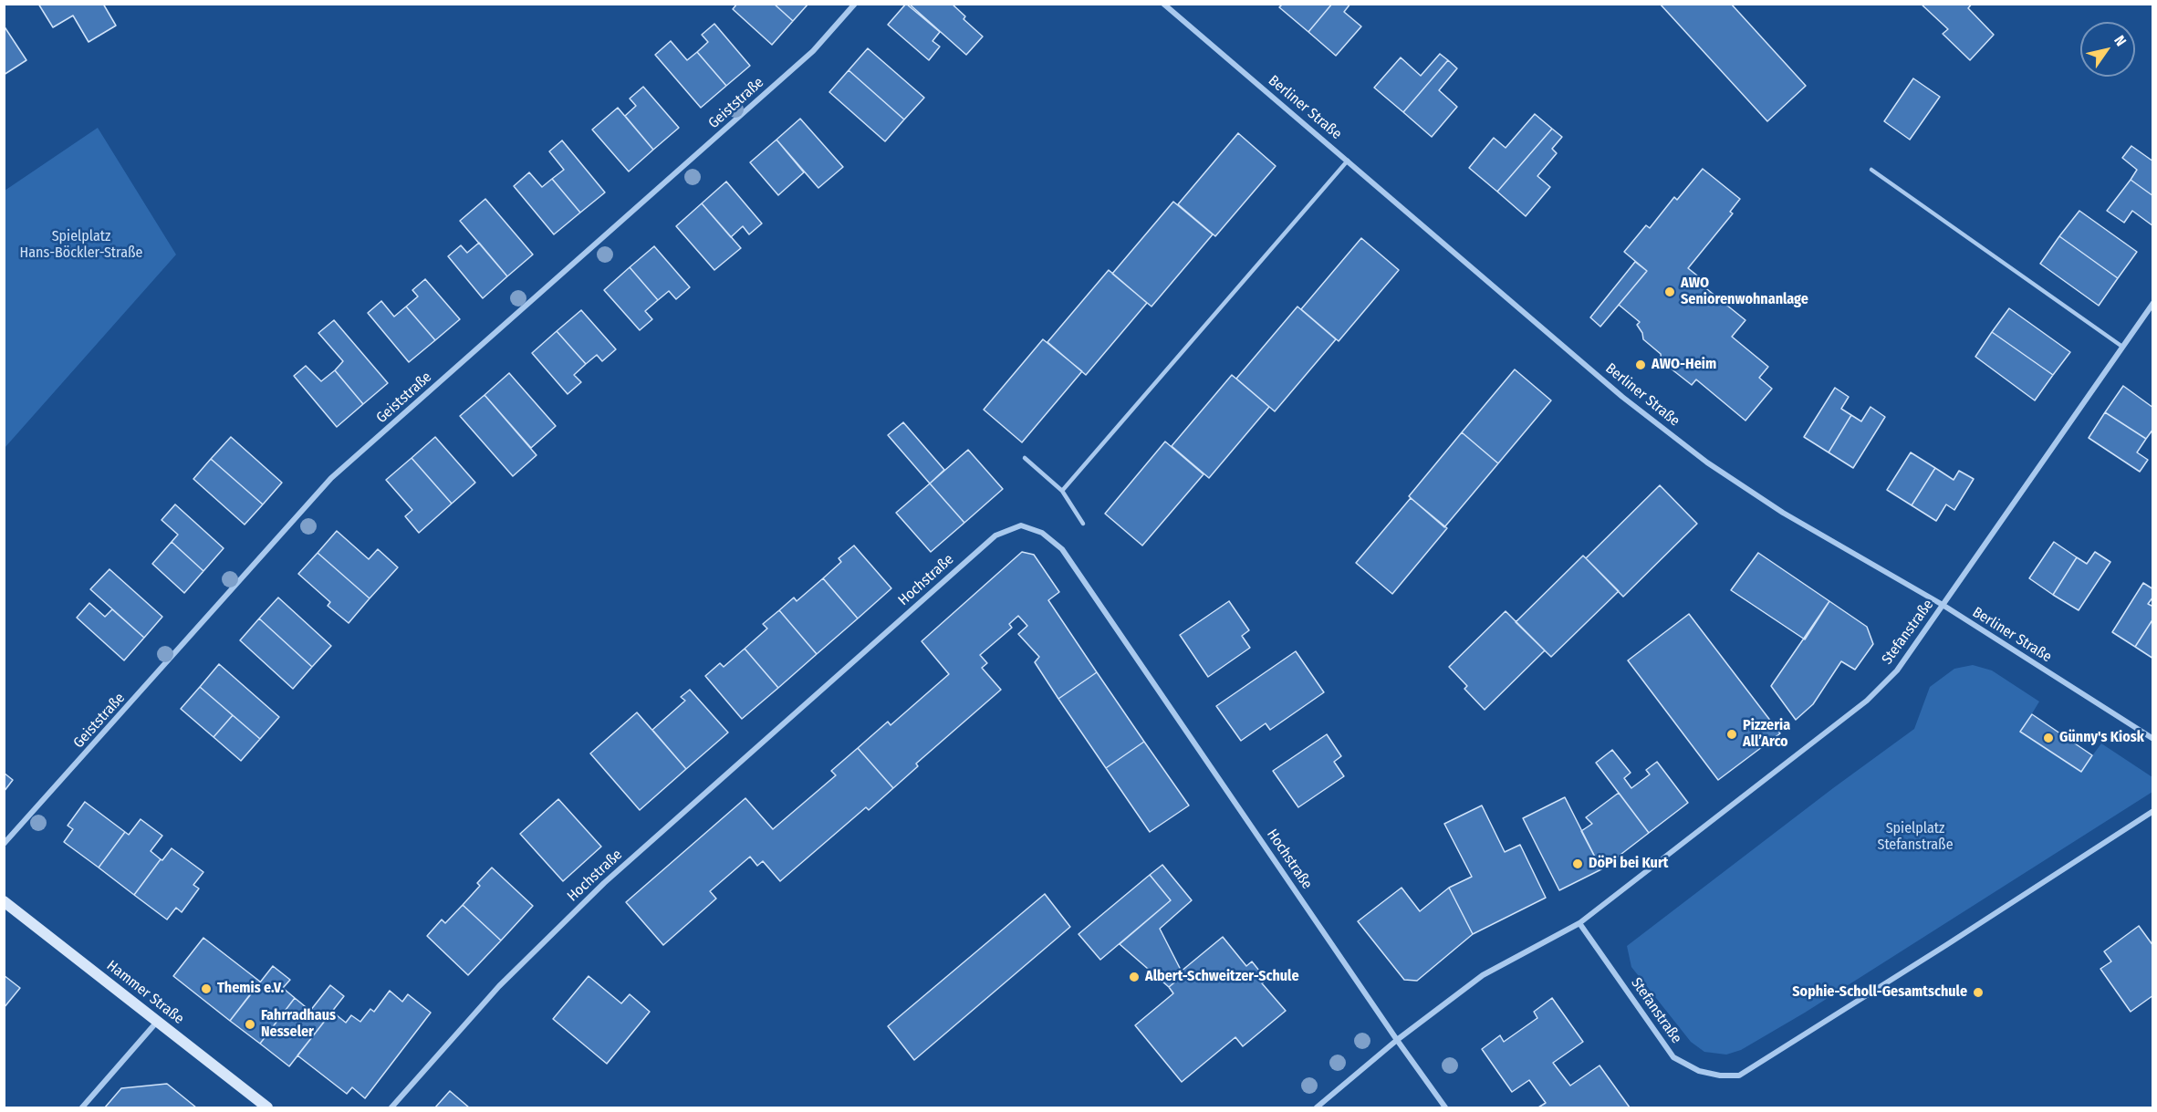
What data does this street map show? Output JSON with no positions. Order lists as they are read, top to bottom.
{
  "streets": {
    "main road": ["Hammer Straße"],
    "street": [
      "Geiststraße",
      "Berliner Straße",
      "Hochstraße",
      "Stefanstraße"
    ]
  },
  "crossings": [
    ["Berliner Straße", "Stefanstraße"],
    ["Hochstraße", "Stefanstraße"]
  ],
  "parks": ["Spielplatz Hans-Böckler-Straße", "Spielplatz Stefanstraße"],
  "places": [
    "AWO Seniorenwohnanlage",
    "AWO-Heim",
    "Pizzeria All’Arco",
    "Günny's Kiosk",
    "DöPi bei Kurt",
    "Albert-Schweitzer-Schule",
    "Themis e.V.",
    "Sophie-Scholl-Gesamtschule",
    "Fahrradhaus Nesseler"
  ],
  "north": "top right"
}
